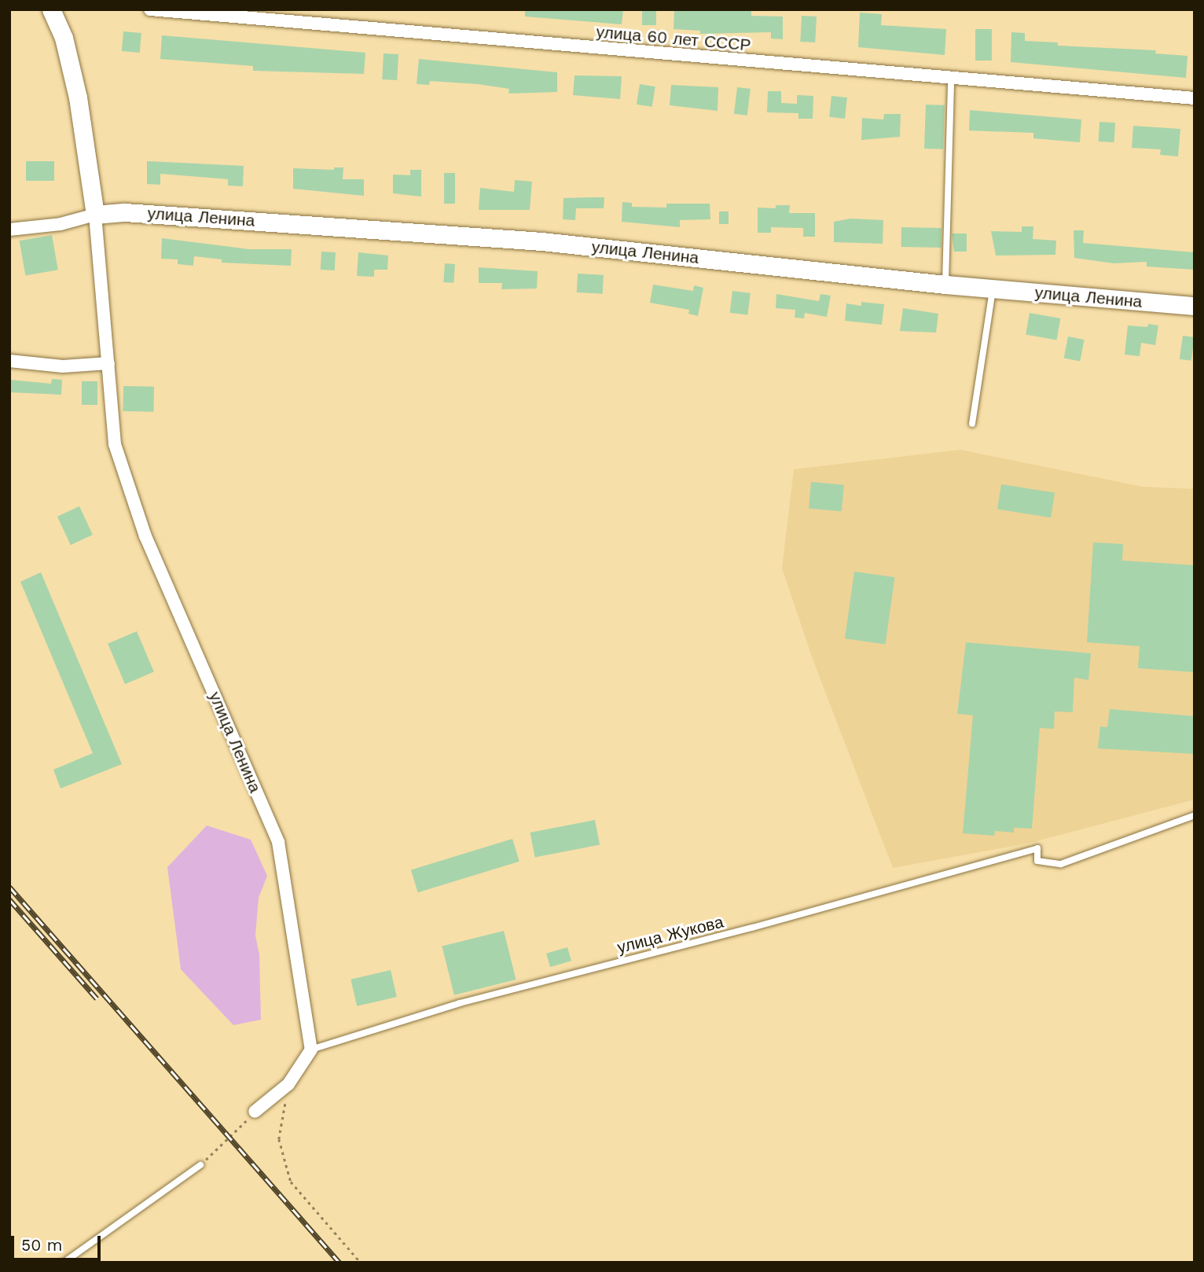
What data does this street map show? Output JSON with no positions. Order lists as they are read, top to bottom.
{
  "streets": {
    "street": ["улица 60 лет СССР", "улица Ленина"],
    "lane": ["улица Жукова"]
  },
  "crossings": [
    ["улица Ленина", "улица Жукова"]
  ],
  "scale_bar": "50 m"
}
